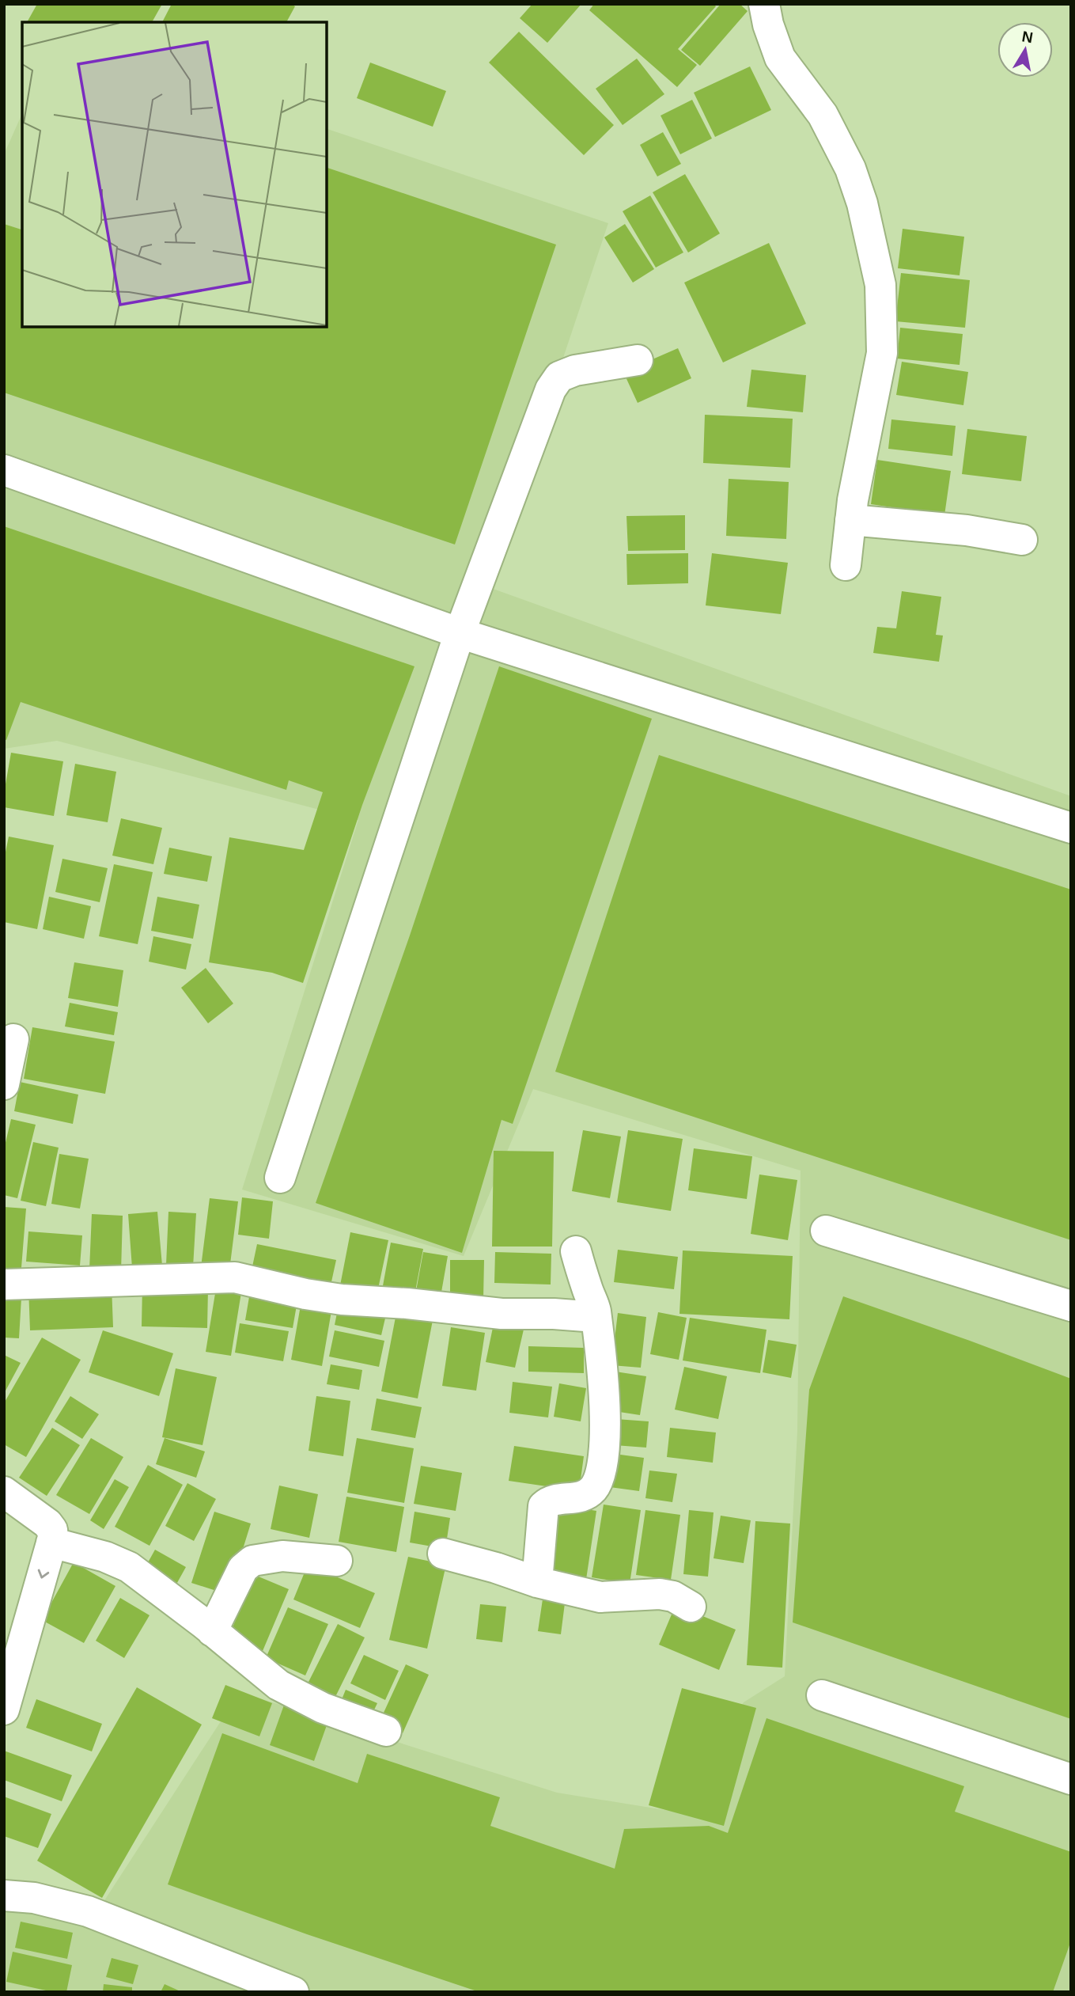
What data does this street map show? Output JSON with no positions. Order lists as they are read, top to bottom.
{
  "north": "top"
}
